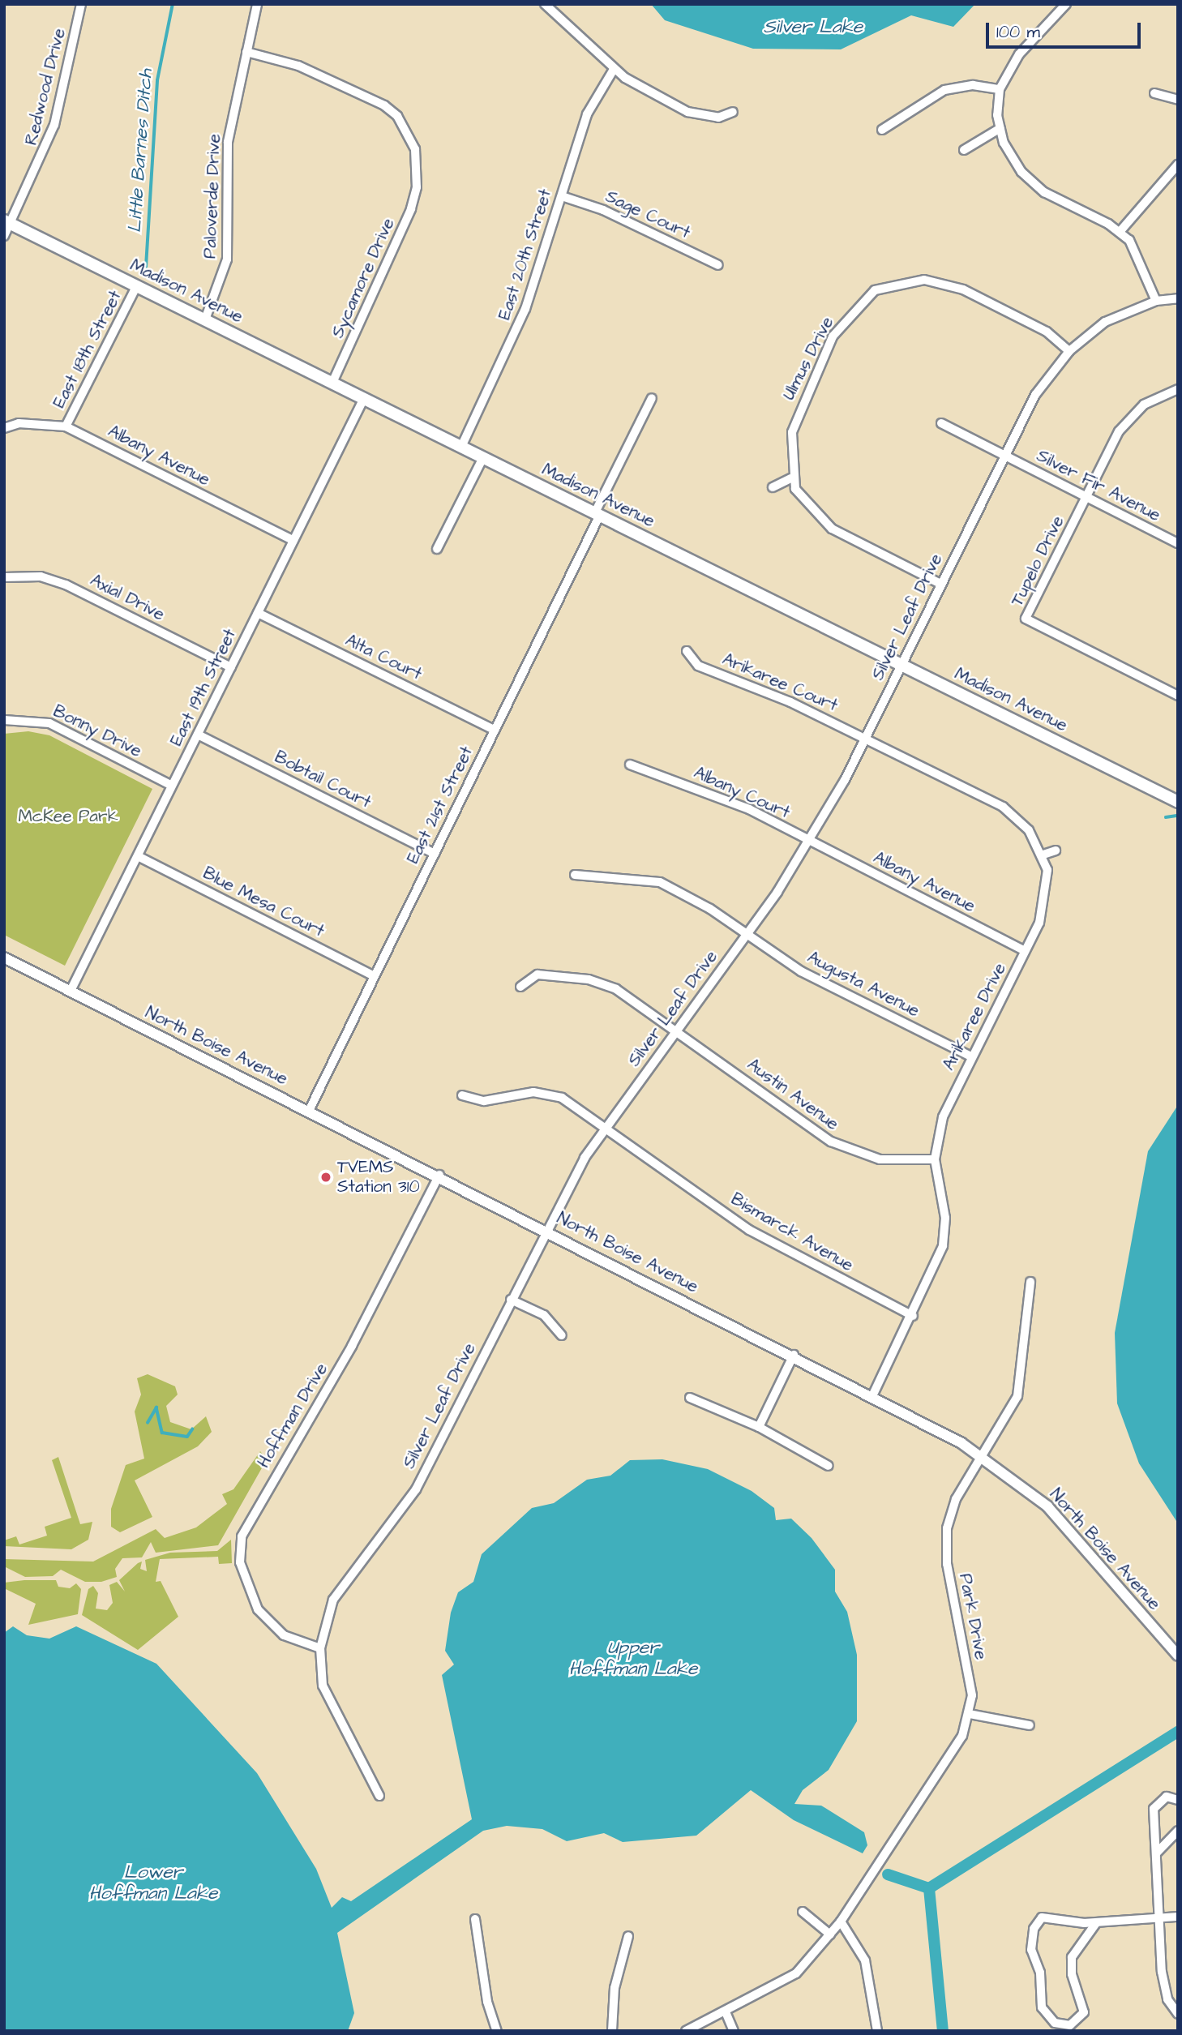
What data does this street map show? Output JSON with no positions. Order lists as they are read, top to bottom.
{
  "streets": {
    "main road": ["Madison Avenue"],
    "street": [
      "Redwood Drive",
      "Paloverde Drive",
      "Sage Court",
      "East 20th Street",
      "Sycamore Drive",
      "East 18th Street",
      "Ulmus Drive",
      "Albany Avenue",
      "Silver Fir Avenue",
      "Tupelo Drive",
      "Axial Drive",
      "Silver Leaf Drive",
      "Alta Court",
      "Arikaree Court",
      "East 19th Street",
      "Bonny Drive",
      "Bobtail Court",
      "Albany Court",
      "East 21st Street",
      "Blue Mesa Court",
      "Augusta Avenue",
      "Arikaree Drive",
      "North Boise Avenue",
      "Austin Avenue",
      "Bismarck Avenue",
      "Hoffman Drive",
      "Park Drive"
    ]
  },
  "crossings": [
    ["Redwood Drive", "Madison Avenue"],
    ["Paloverde Drive", "Sycamore Drive"],
    ["Paloverde Drive", "Madison Avenue"],
    ["Sage Court", "East 20th Street"],
    ["East 20th Street", "Madison Avenue"],
    ["Sycamore Drive", "Madison Avenue"],
    ["Madison Avenue", "East 18th Street"],
    ["Madison Avenue", "Silver Leaf Drive"],
    ["Madison Avenue", "East 19th Street"],
    ["Madison Avenue", "East 21st Street"],
    ["East 18th Street", "Albany Avenue"],
    ["Ulmus Drive", "Silver Leaf Drive"],
    ["Albany Avenue", "Silver Leaf Drive"],
    ["Albany Avenue", "East 19th Street"],
    ["Albany Avenue", "Albany Court"],
    ["Albany Avenue", "Arikaree Drive"],
    ["Silver Fir Avenue", "Tupelo Drive"],
    ["Silver Fir Avenue", "Silver Leaf Drive"],
    ["Axial Drive", "East 19th Street"],
    ["Silver Leaf Drive", "Arikaree Court"],
    ["Silver Leaf Drive", "Albany Court"],
    ["Silver Leaf Drive", "Augusta Avenue"],
    ["Silver Leaf Drive", "North Boise Avenue"],
    ["Silver Leaf Drive", "Austin Avenue"],
    ["Silver Leaf Drive", "Bismarck Avenue"],
    ["Silver Leaf Drive", "Hoffman Drive"],
    ["Alta Court", "East 19th Street"],
    ["Alta Court", "East 21st Street"],
    ["East 19th Street", "Bonny Drive"],
    ["East 19th Street", "Bobtail Court"],
    ["East 19th Street", "Blue Mesa Court"],
    ["East 19th Street", "North Boise Avenue"],
    ["Bobtail Court", "East 21st Street"],
    ["East 21st Street", "Blue Mesa Court"],
    ["East 21st Street", "North Boise Avenue"],
    ["Augusta Avenue", "Arikaree Drive"],
    ["Arikaree Drive", "North Boise Avenue"],
    ["Arikaree Drive", "Austin Avenue"],
    ["Arikaree Drive", "Bismarck Avenue"],
    ["North Boise Avenue", "Hoffman Drive"],
    ["North Boise Avenue", "Park Drive"]
  ],
  "water": [
    "Silver Lake",
    "Little Barnes Ditch",
    "Upper Hoffman Lake",
    "Lower Hoffman Lake"
  ],
  "parks": ["McKee Park"],
  "places": ["TVEMS Station 310"],
  "scale_bar": "100 m"
}
